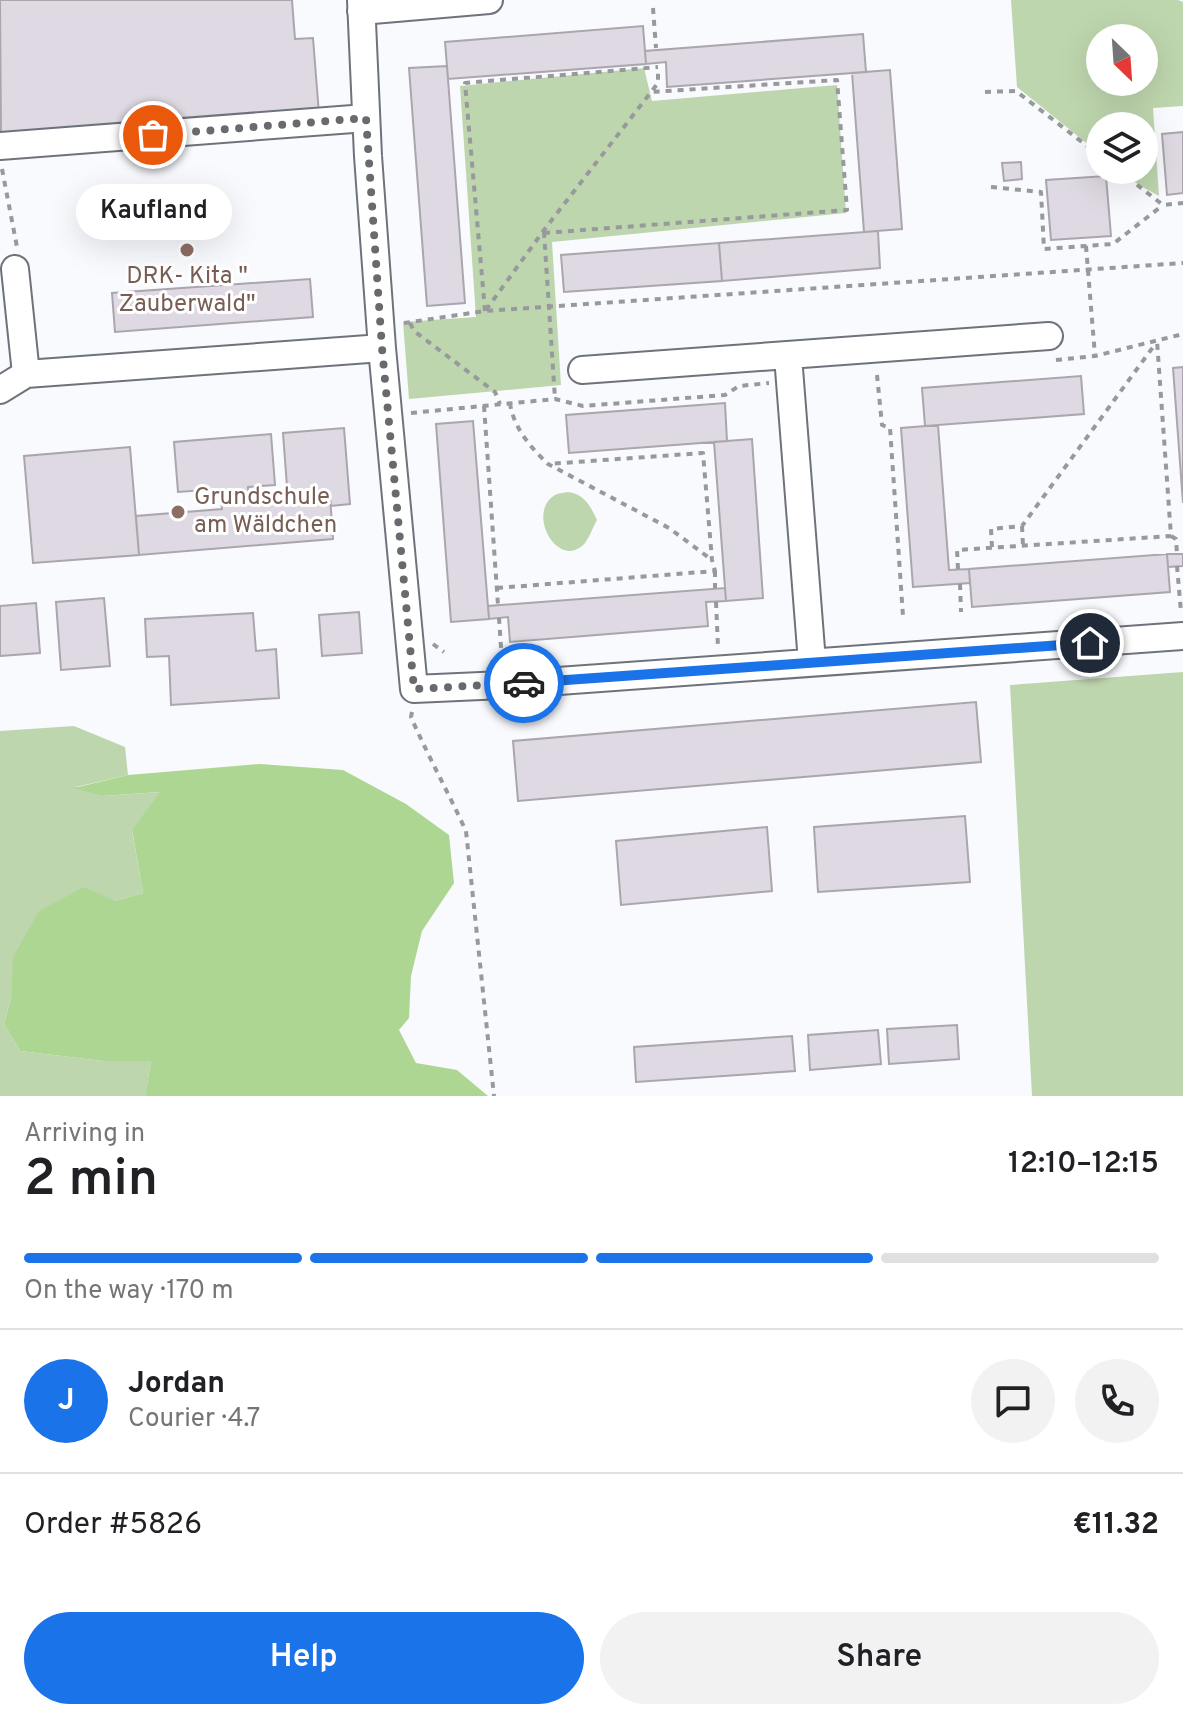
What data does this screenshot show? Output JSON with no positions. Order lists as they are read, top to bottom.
{
  "places": ["Kaufland", "DRK- Kita \" Zauberwald\"", "Grundschule am Wäldchen"],
  "north": "bottom right",
  "page": {
    "bubble": "Kaufland",
    "heading": ["2 min", "Arriving in", "12:10–12:15"],
    "panel": [
      "Jordan",
      "Courier · 4.7",
      "Order #5826",
      "€11.32"
    ],
    "bar": "On the way · 170 m",
    "round": "J",
    "buttons": ["Help", "Share"]
  }
}
